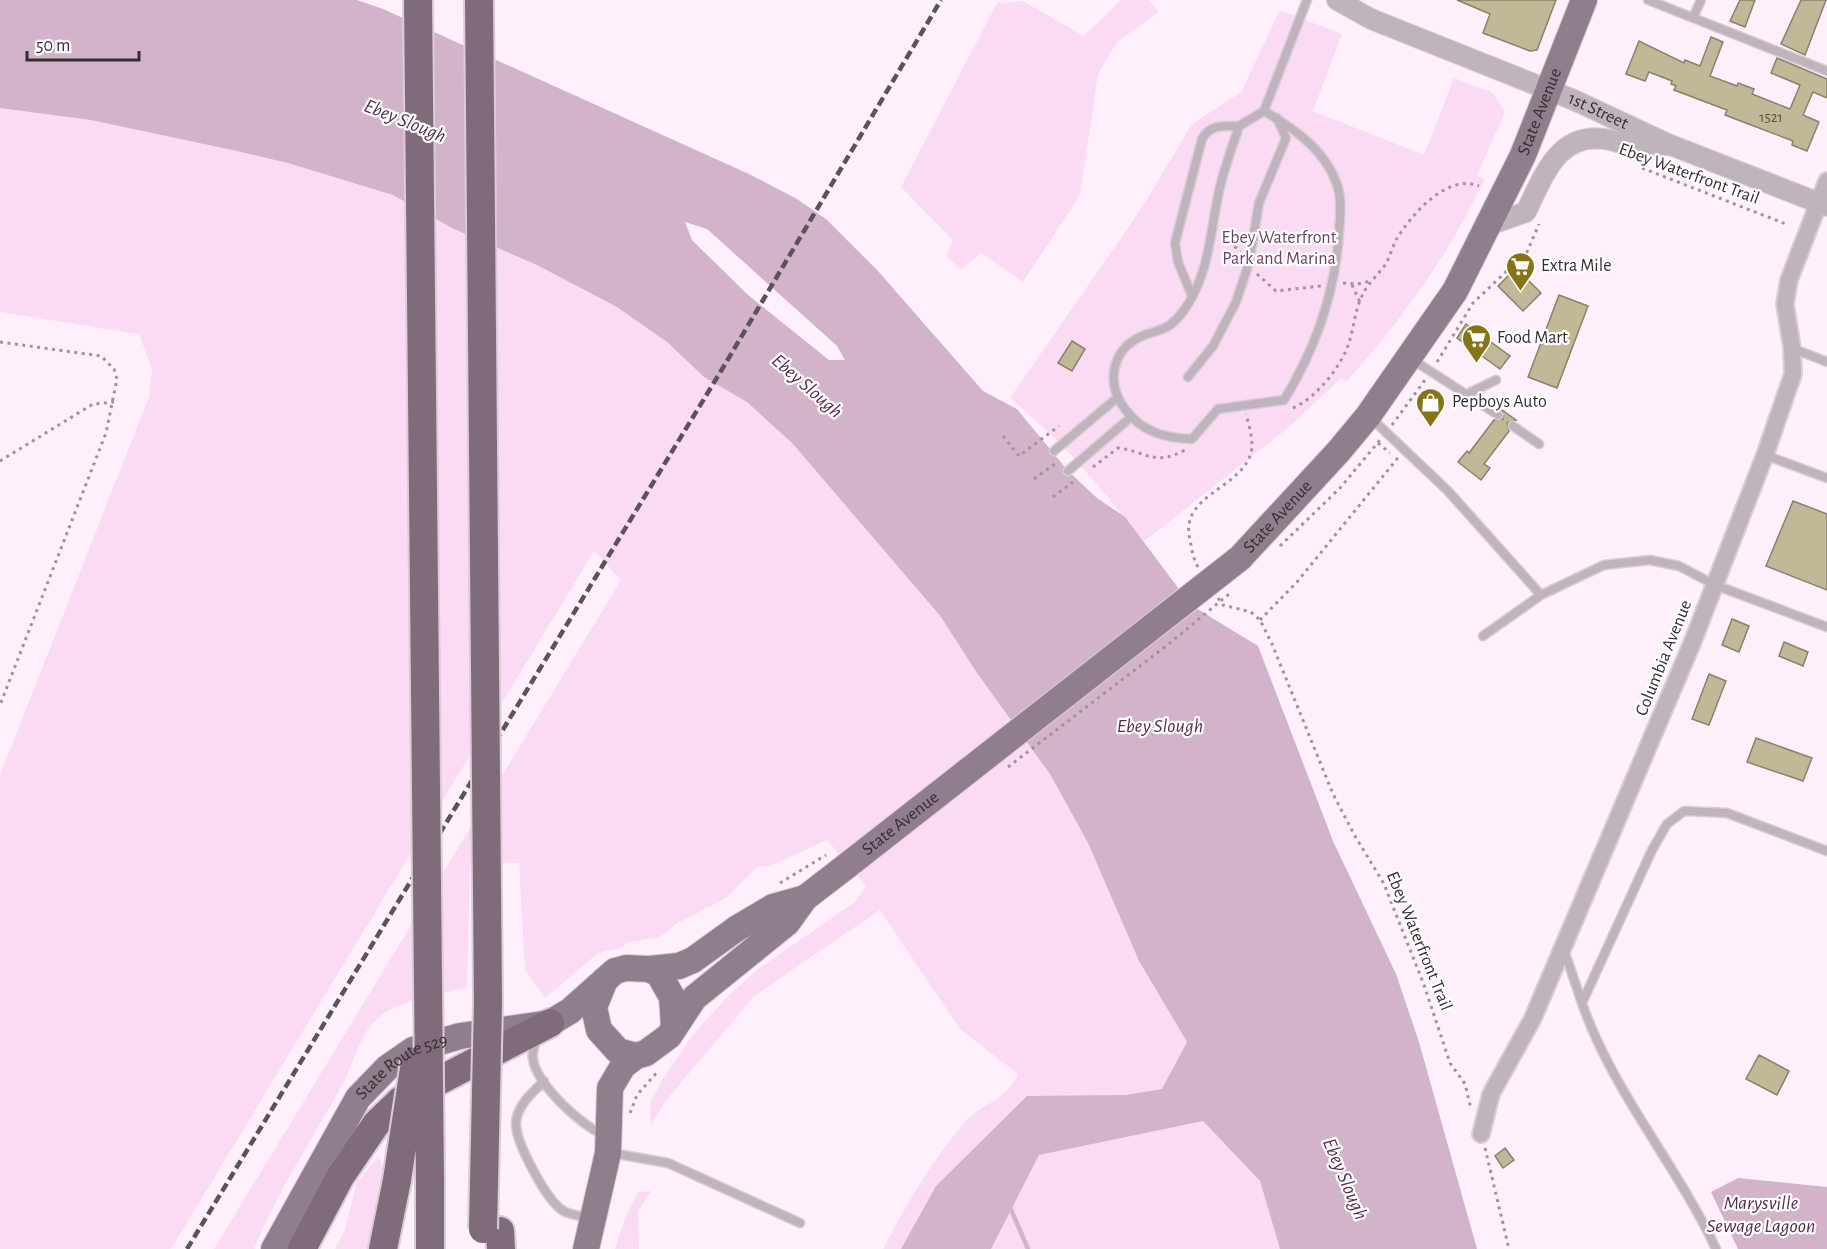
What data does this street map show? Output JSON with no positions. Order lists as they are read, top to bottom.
{
  "streets": {
    "main road": ["State Avenue", "State Route 529"],
    "street": ["1st Street", "Columbia Avenue"],
    "path": ["Ebey Waterfront Trail"]
  },
  "crossings": [
    ["1st Street", "State Avenue"],
    ["1st Street", "Columbia Avenue"],
    ["State Avenue", "State Route 529"],
    ["Ebey Waterfront Trail", "Columbia Avenue"]
  ],
  "water": ["Ebey Slough", "Marysville Sewage Lagoon"],
  "parks": ["Ebey Waterfront Park and Marina"],
  "places": {
    "supermarket": ["Extra Mile", "Food Mart"],
    "shop": ["Pepboys Auto"]
  },
  "house_numbers": ["1521"],
  "scale_bar": "50 m"
}
